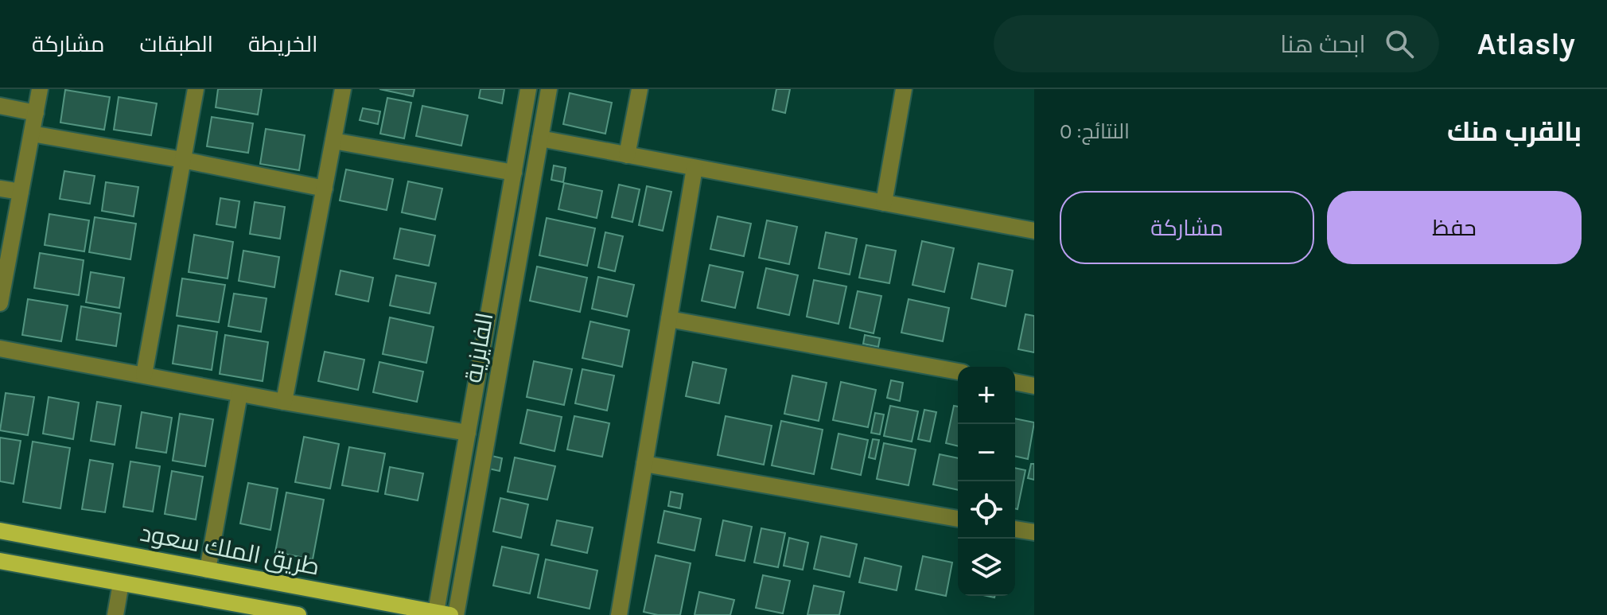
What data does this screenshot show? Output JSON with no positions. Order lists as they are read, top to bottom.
{
  "streets": {
    "main road": ["طريق الملك سعود"],
    "street": ["الفايزية"]
  },
  "crossings": [
    ["الفايزية", "طريق الملك سعود"]
  ],
  "page": {
    "header": "Atlasly",
    "search": "ابحث هنا",
    "nav": ["الخريطة", "الطبقات", "مشاركة"],
    "heading": ["بالقرب منك", "النتائج: 0"],
    "buttons": ["حفظ", "مشاركة"],
    "map_buttons": ["+", "−"]
  }
}
